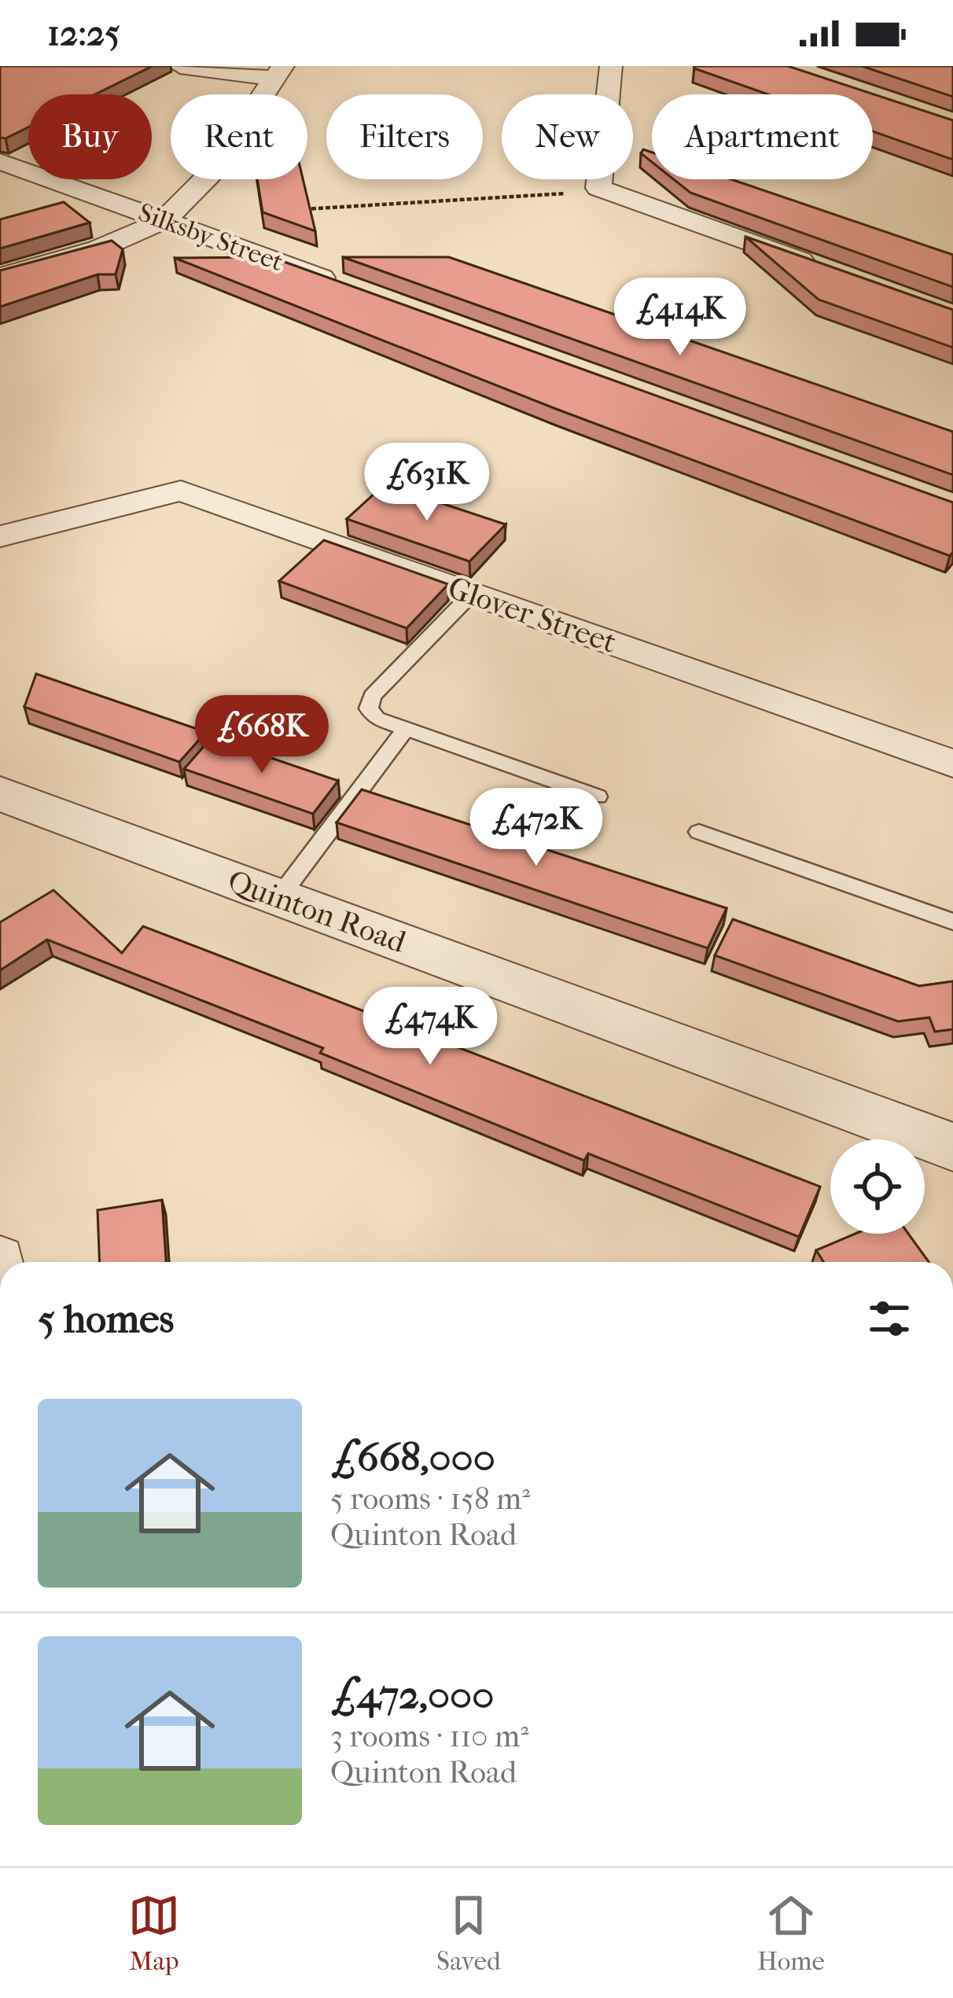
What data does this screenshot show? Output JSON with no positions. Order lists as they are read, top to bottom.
{
  "streets": {
    "street": ["Silksby Street", "Glover Street", "Quinton Road"]
  },
  "page": {
    "status": "12:25",
    "chip": [
      "Buy",
      "Rent",
      "Filters",
      "New",
      "Apartment"
    ],
    "price": [
      "£414K",
      "£631K",
      "£668K",
      "£472K",
      "£474K"
    ],
    "heading": "5 homes",
    "list": [
      {
        "name": "£668,000",
        "note": "5 rooms · 158 m² · Quinton Road"
      },
      {
        "name": "£472,000",
        "note": "3 rooms · 110 m² · Quinton Road"
      }
    ],
    "tabs": ["Map", "Saved", "Home"]
  }
}
